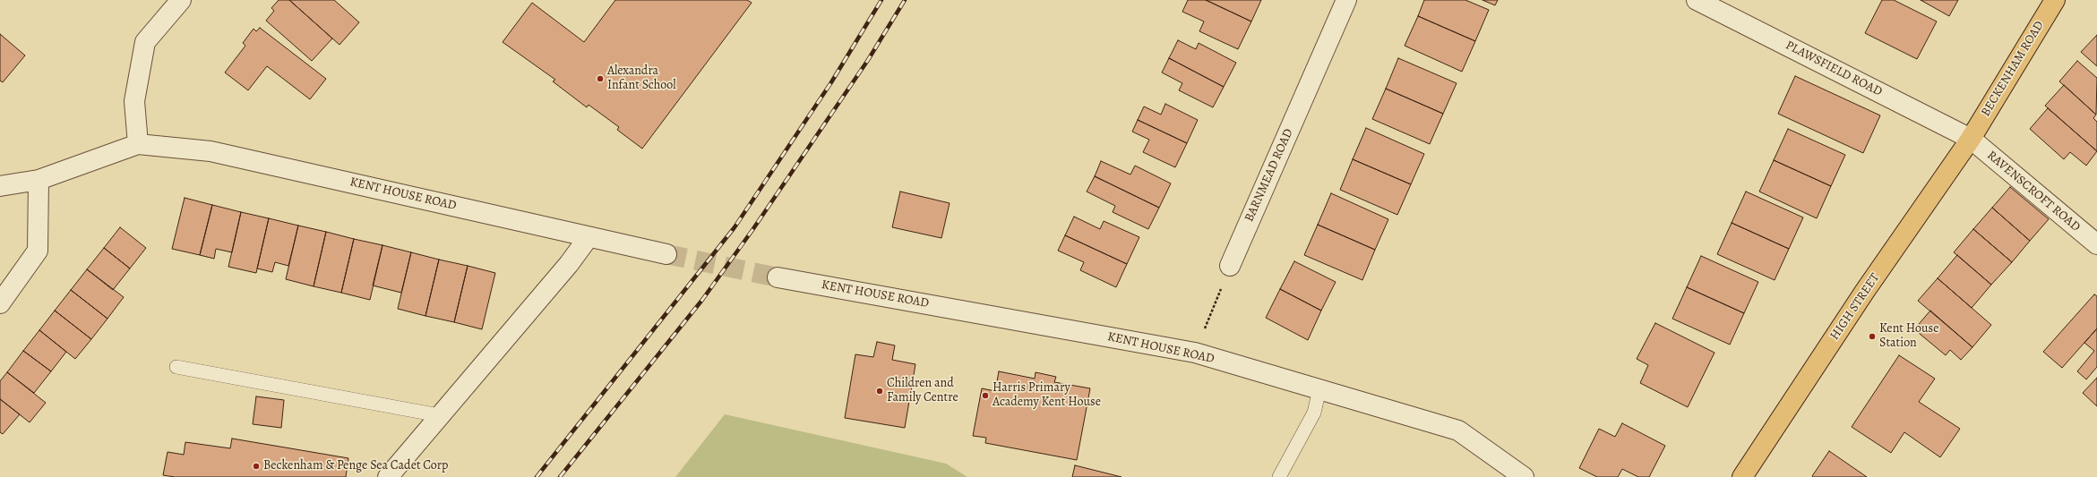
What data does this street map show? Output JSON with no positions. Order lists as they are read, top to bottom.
{
  "streets": {
    "main road": ["BECKENHAM ROAD", "HIGH STREET"],
    "street": [
      "PLAWSFIELD ROAD",
      "BARNMEAD ROAD",
      "RAVENSCROFT ROAD",
      "KENT HOUSE ROAD"
    ]
  },
  "crossings": [
    ["PLAWSFIELD ROAD", "BECKENHAM ROAD"],
    ["PLAWSFIELD ROAD", "RAVENSCROFT ROAD"],
    ["PLAWSFIELD ROAD", "HIGH STREET"],
    ["BECKENHAM ROAD", "RAVENSCROFT ROAD"],
    ["BECKENHAM ROAD", "HIGH STREET"],
    ["RAVENSCROFT ROAD", "HIGH STREET"]
  ],
  "places": [
    "Alexandra Infant School",
    "Kent House Station",
    "Children and Family Centre",
    "Harris Primary Academy Kent House",
    "Beckenham & Penge Sea Cadet Corp"
  ]
}
